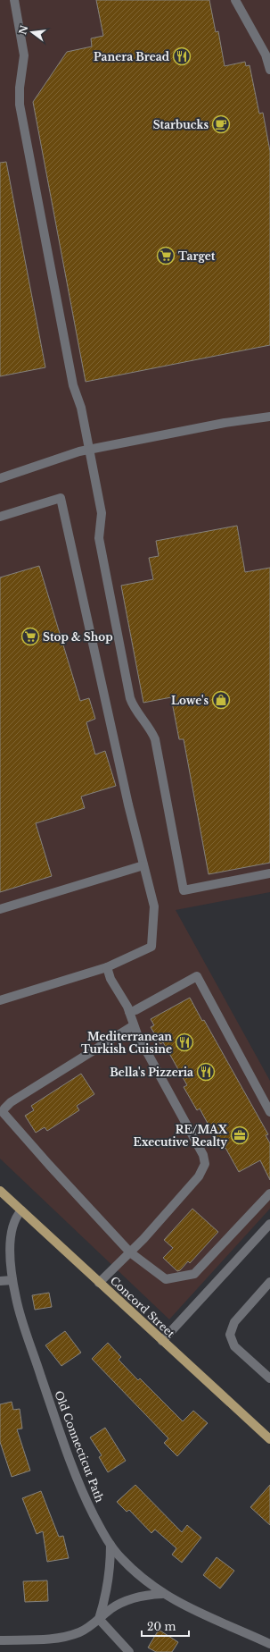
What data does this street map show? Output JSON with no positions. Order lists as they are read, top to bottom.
{
  "streets": {
    "main road": ["Concord Street"],
    "street": ["Old Connecticut Path"]
  },
  "crossings": [
    ["Concord Street", "Old Connecticut Path"]
  ],
  "places": {
    "restaurant": ["Panera Bread", "Mediterranean Turkish Cuisine", "Bella's Pizzeria"],
    "cafe": ["Starbucks"],
    "supermarket": ["Target", "Stop & Shop"],
    "shop": ["Lowe's"],
    "office": ["RE/MAX Executive Realty"]
  },
  "scale_bar": "20 m",
  "north": "left"
}
